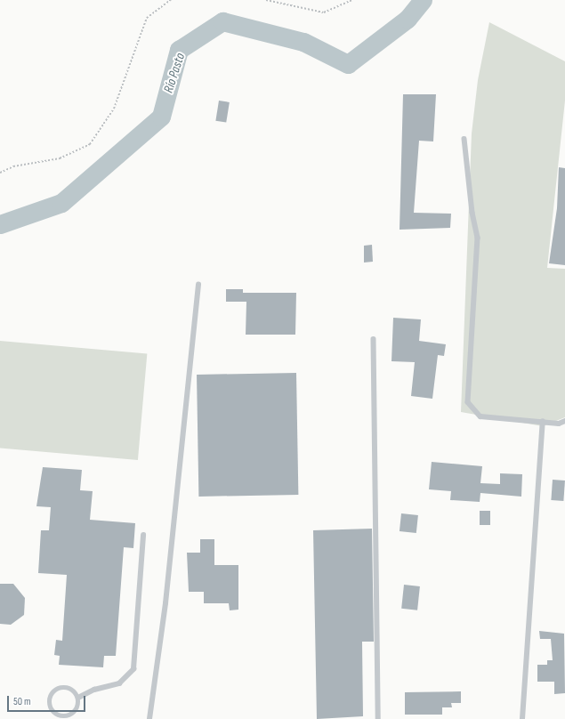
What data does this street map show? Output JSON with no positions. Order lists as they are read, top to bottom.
{
  "water": ["Río Pasto"],
  "scale_bar": "50 m"
}
